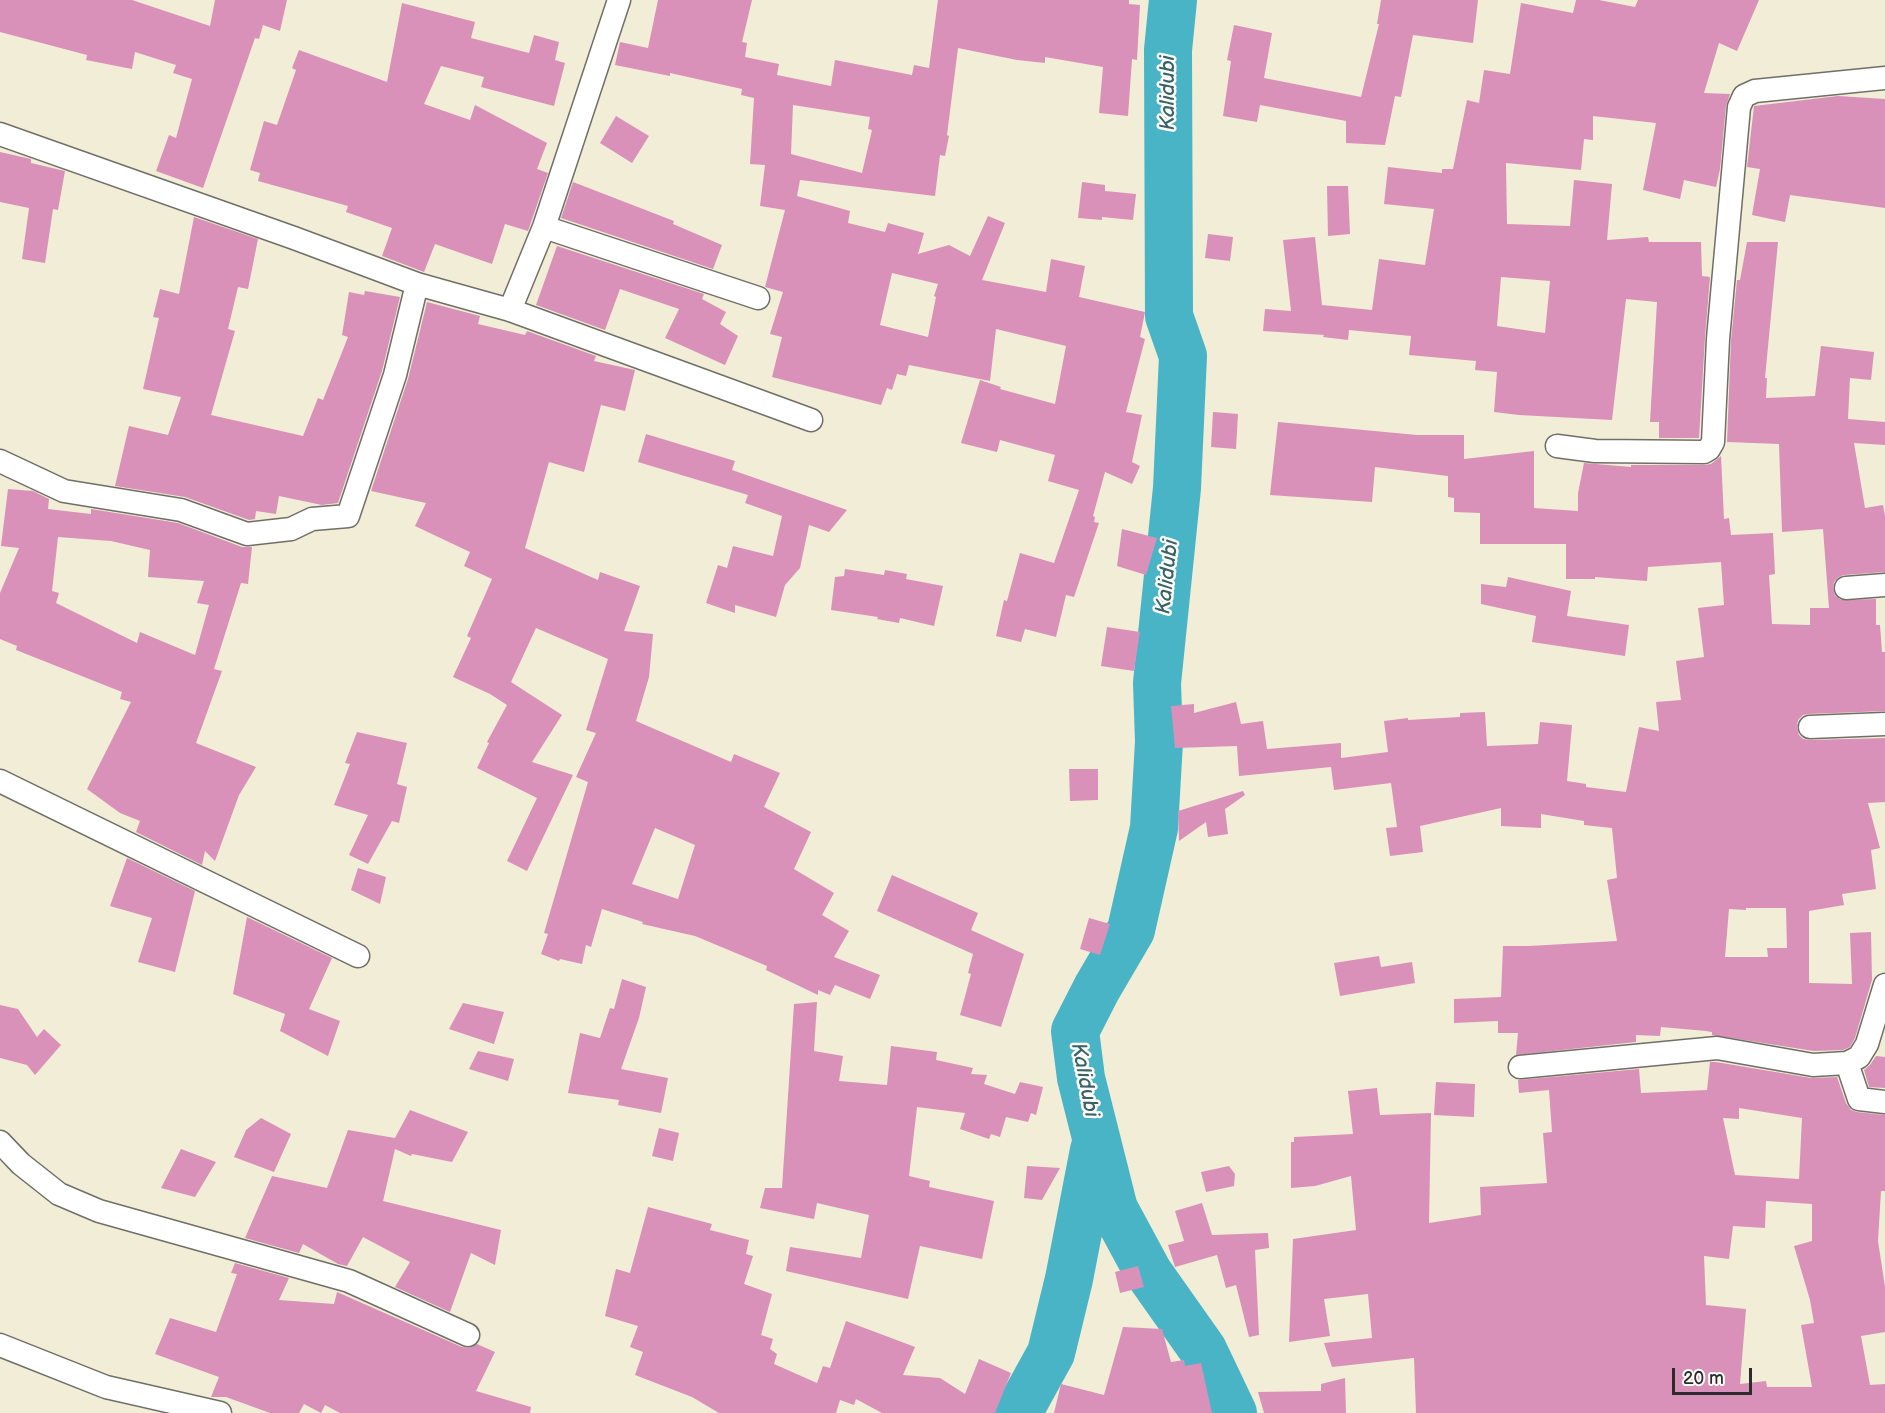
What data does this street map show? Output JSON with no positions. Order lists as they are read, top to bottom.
{
  "water": ["Kalidubi"],
  "scale_bar": "20 m"
}
